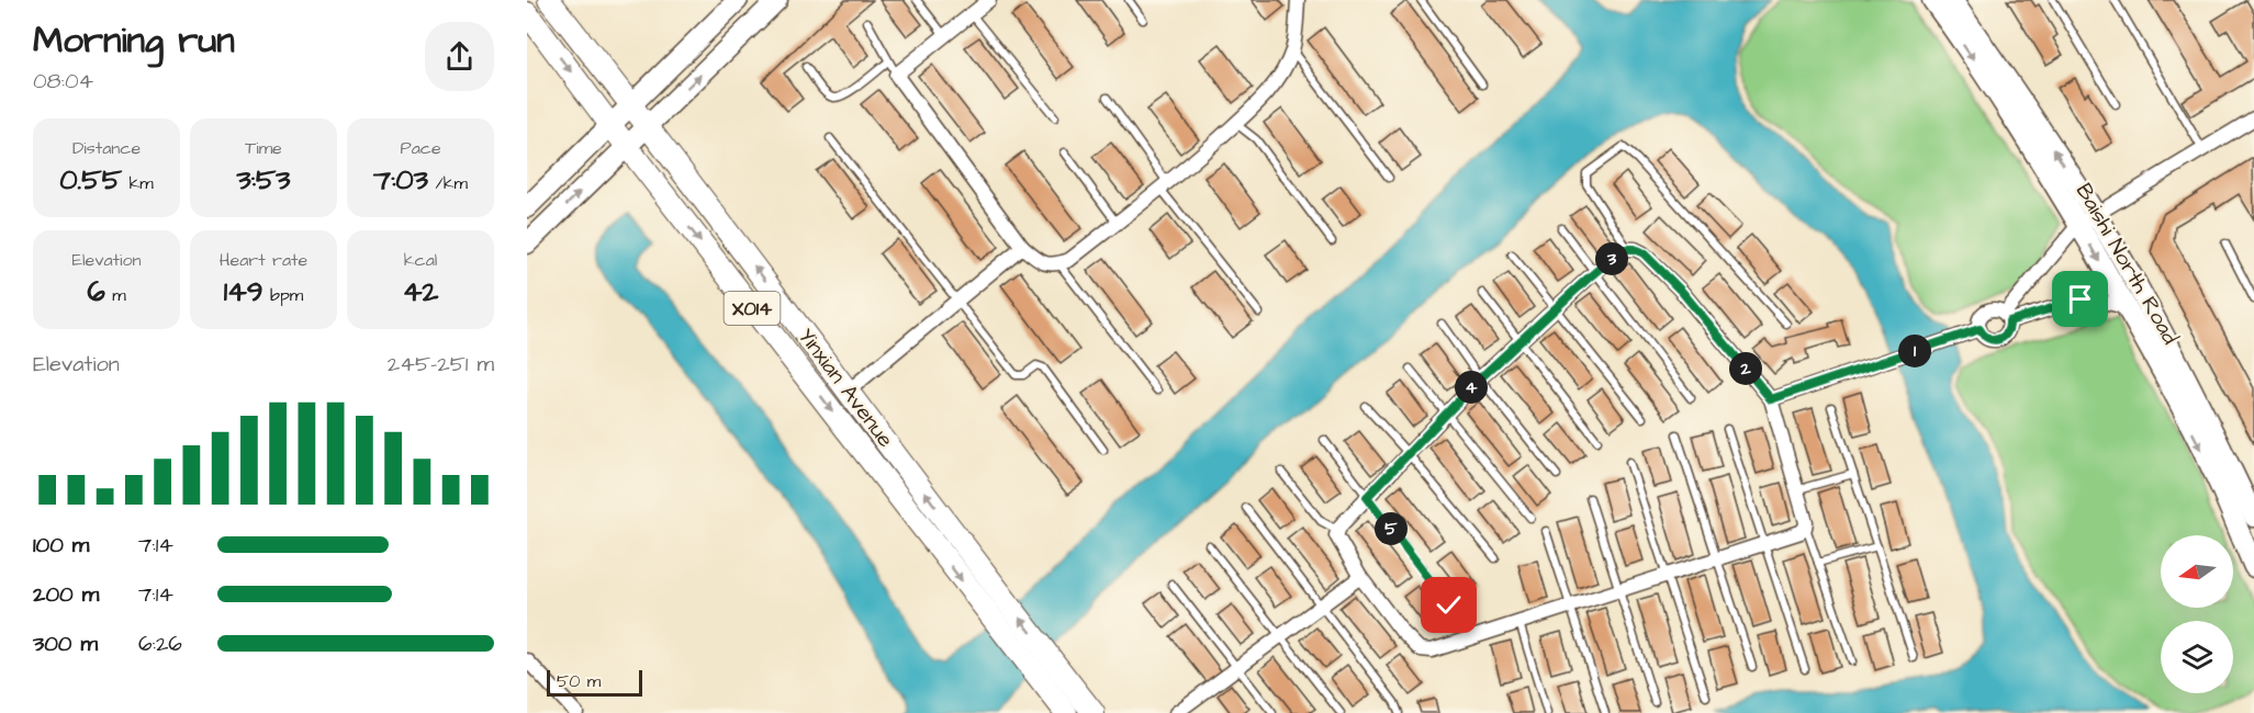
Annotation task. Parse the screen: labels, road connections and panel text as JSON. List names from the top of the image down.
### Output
{
  "streets": {
    "main road": ["Baishi North Road", "X014", "Yinxian Avenue"]
  },
  "scale_bar": "50 m",
  "north": "left",
  "page": {
    "heading": ["Morning run", "08:04"],
    "stats": [
      ["Distance", "0.55 km"],
      ["Time", "3:53"],
      ["Pace", "7:03 /km"],
      ["Elevation", "6 m"],
      ["Heart rate", "149 bpm"],
      ["kcal", "42"]
    ],
    "pins": [
      "3",
      "1",
      "2",
      "4",
      "5"
    ],
    "chart": ["Elevation", "245–251 m"],
    "list": [
      {
        "name": "100 m",
        "note": "7:14"
      },
      {
        "name": "200 m",
        "note": "7:14"
      },
      {
        "name": "300 m",
        "note": "6:26"
      }
    ],
    "scale": "50 m"
  }
}
